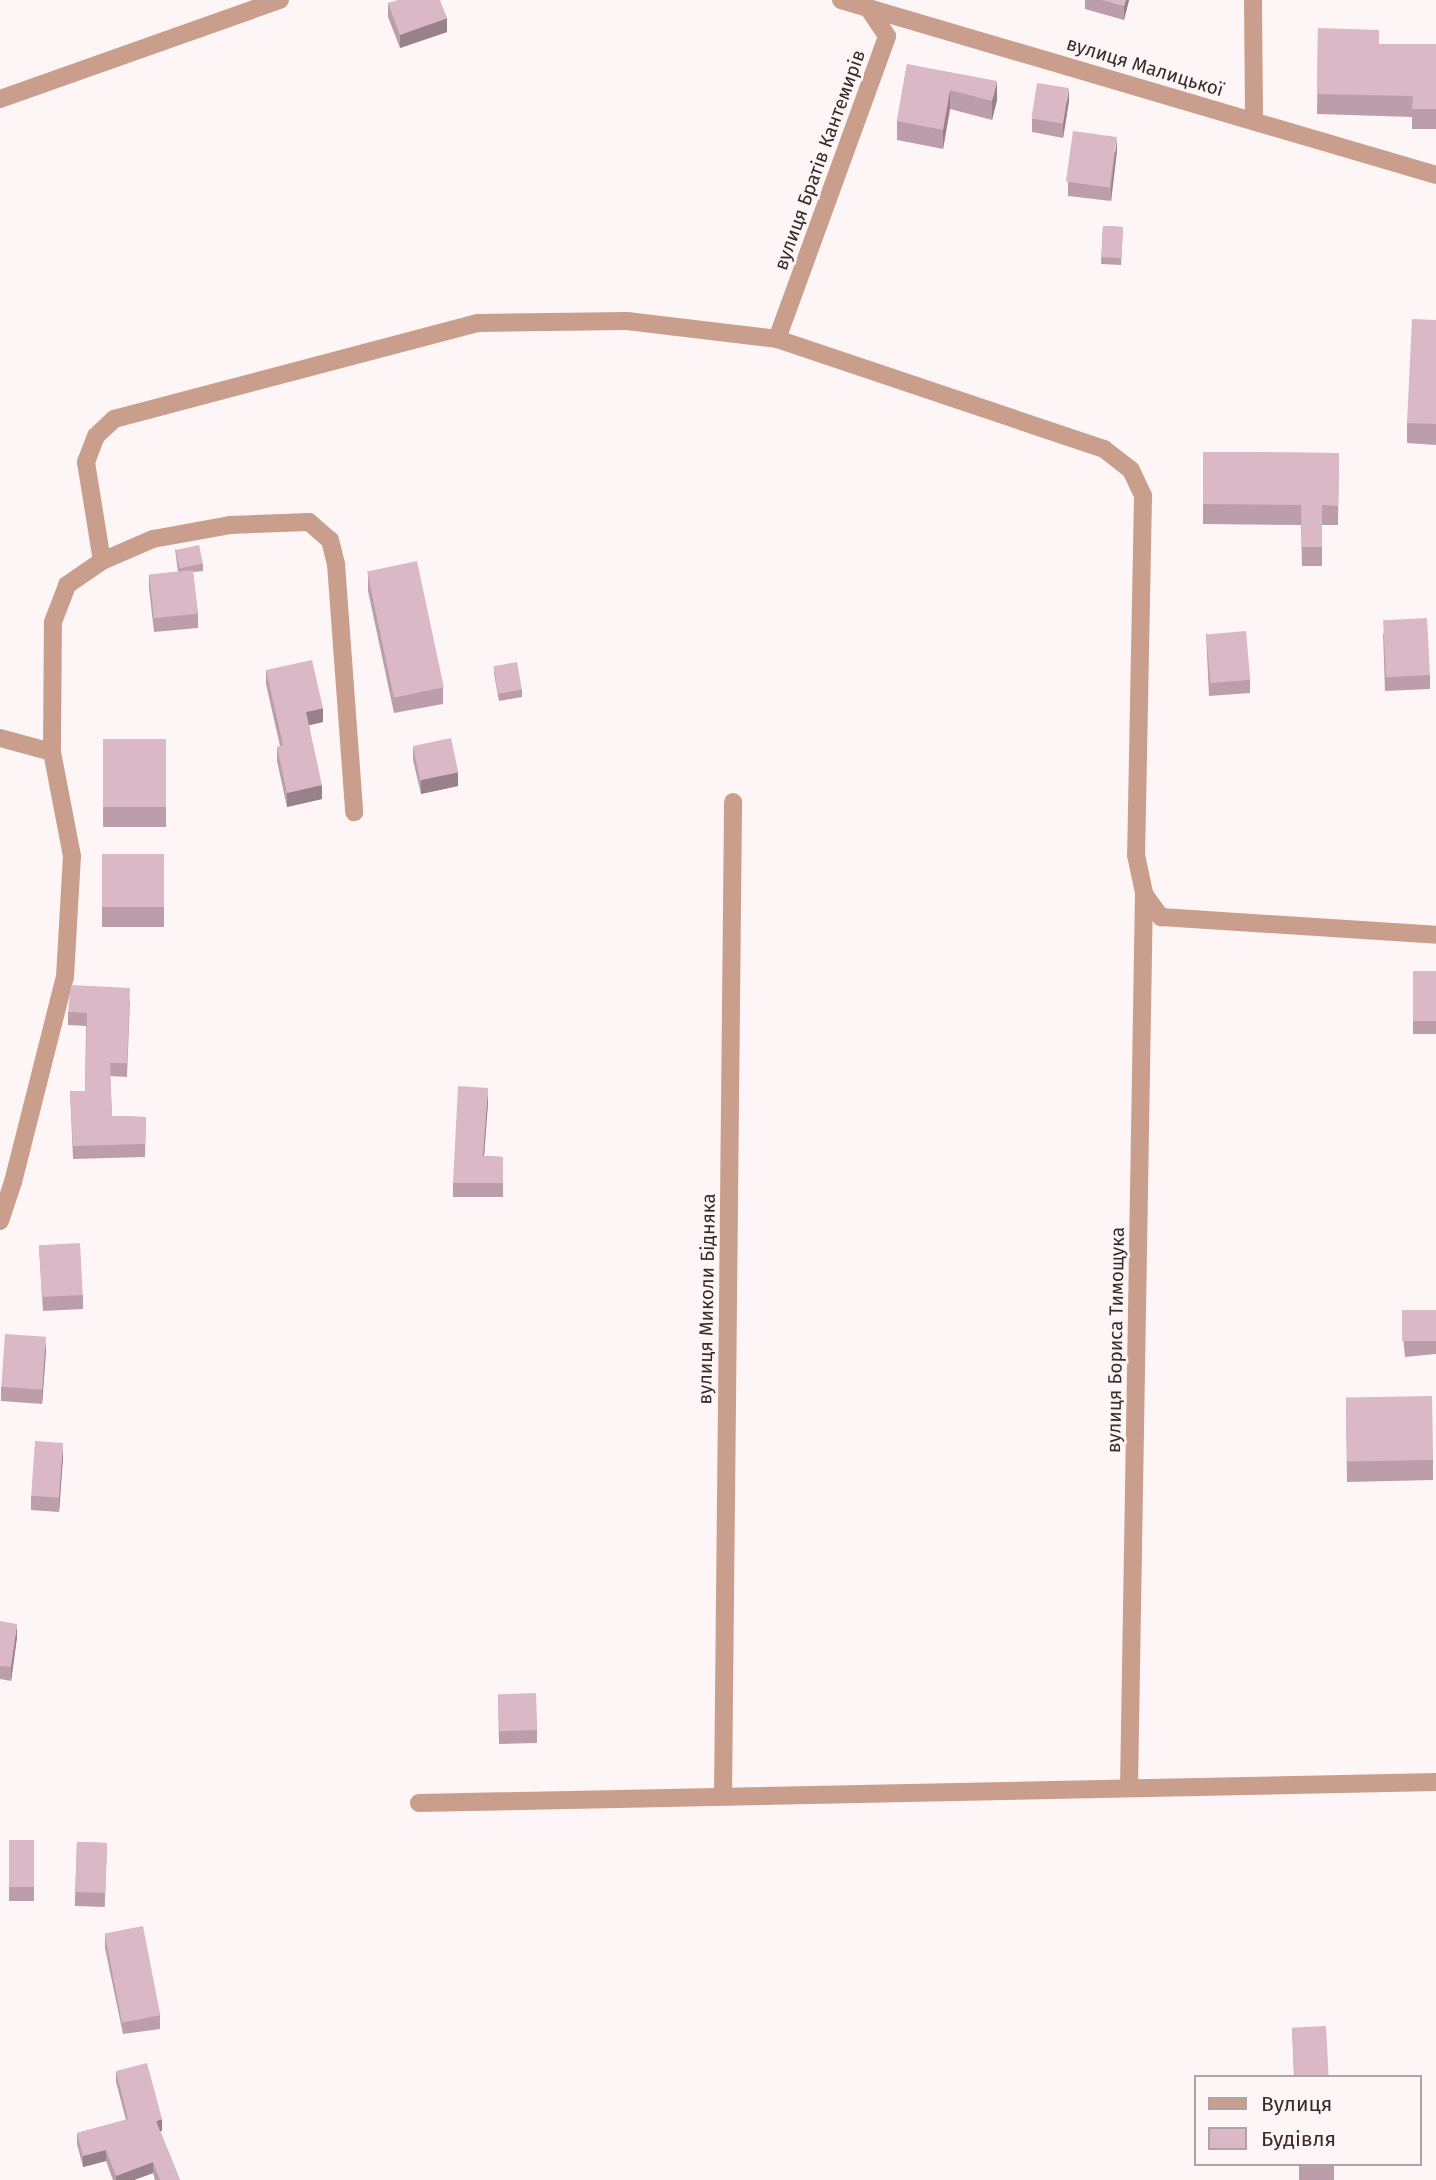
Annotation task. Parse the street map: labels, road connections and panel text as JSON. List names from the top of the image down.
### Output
{
  "streets": {
    "street": [
      "вулиця Малицької",
      "вулиця Братів Кантемирів",
      "вулиця Миколи Бідняка",
      "вулиця Бориса Тимощука"
    ]
  },
  "crossings": [
    ["вулиця Малицької", "вулиця Братів Кантемирів"],
    ["вулиця Братів Кантемирів", "вулиця Бориса Тимощука"]
  ],
  "legend": ["Вулиця", "Будівля"]
}
